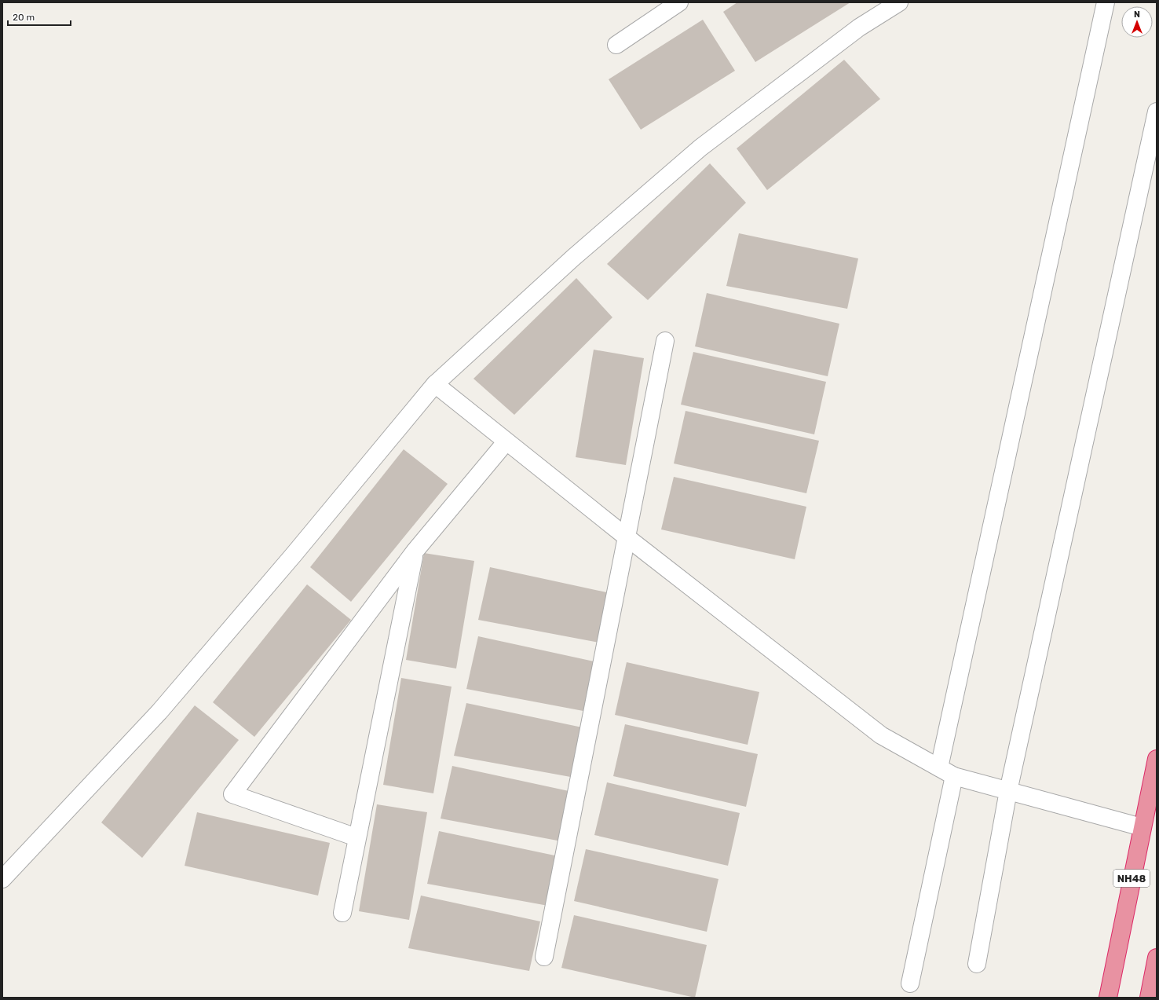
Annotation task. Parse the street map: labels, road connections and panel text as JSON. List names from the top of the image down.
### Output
{
  "streets": {
    "highway": ["NH48"]
  },
  "scale_bar": "20 m",
  "north": "top"
}
